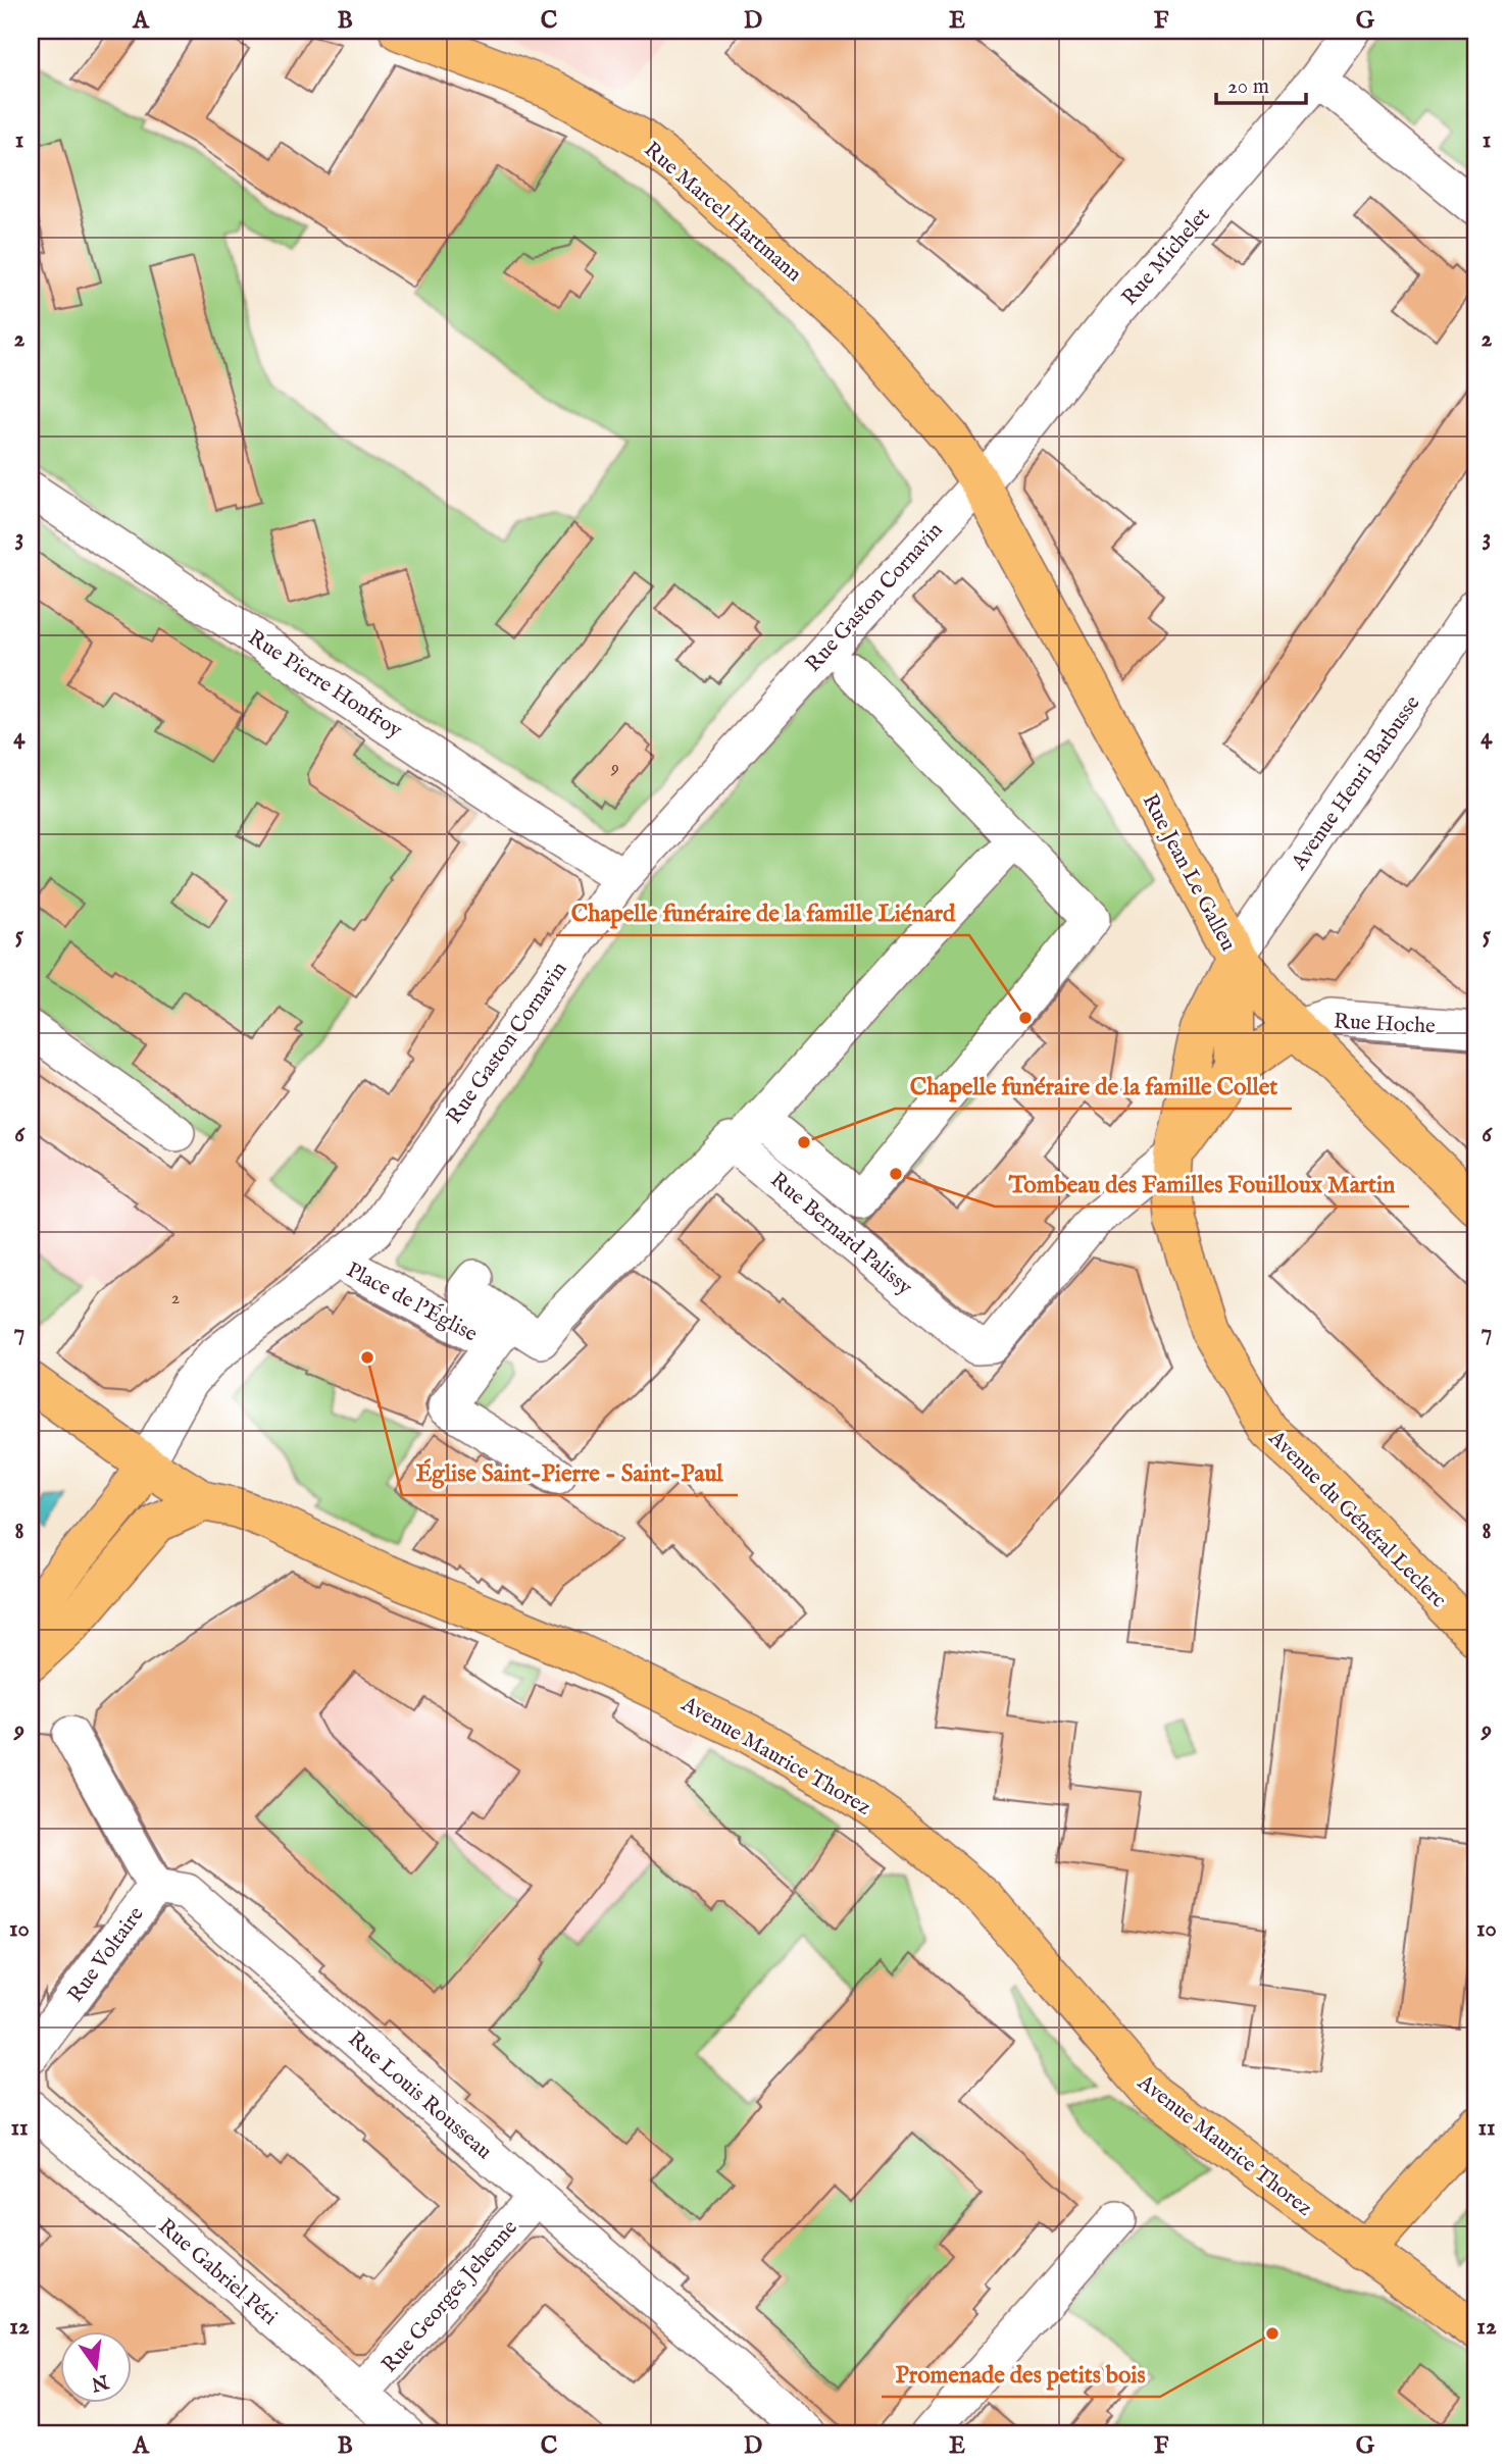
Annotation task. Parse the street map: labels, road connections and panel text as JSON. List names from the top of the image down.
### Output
{
  "streets": {
    "main road": [
      "Rue Marcel Hartmann",
      "Rue Jean Le Galleu",
      "Avenue du Général Leclerc",
      "Avenue Maurice Thorez"
    ],
    "street": [
      "Rue Michelet",
      "Rue Gaston Cornavin",
      "Rue Pierre Honfroy",
      "Avenue Henri Barbusse",
      "Rue Hoche",
      "Rue Bernard Palissy",
      "Place de l'Église",
      "Rue Voltaire",
      "Rue Louis Rousseau",
      "Rue Gabriel Péri",
      "Rue Georges Jehenne"
    ]
  },
  "crossings": [
    ["Rue Marcel Hartmann", "Rue Michelet"],
    ["Rue Marcel Hartmann", "Rue Gaston Cornavin"],
    ["Rue Marcel Hartmann", "Rue Jean Le Galleu"],
    ["Rue Michelet", "Rue Gaston Cornavin"],
    ["Rue Michelet", "Rue Jean Le Galleu"],
    ["Rue Gaston Cornavin", "Rue Pierre Honfroy"],
    ["Rue Gaston Cornavin", "Rue Jean Le Galleu"],
    ["Rue Gaston Cornavin", "Place de l'Église"],
    ["Rue Gaston Cornavin", "Avenue Maurice Thorez"],
    ["Avenue Henri Barbusse", "Rue Jean Le Galleu"],
    ["Avenue Henri Barbusse", "Avenue du Général Leclerc"],
    ["Rue Jean Le Galleu", "Rue Hoche"],
    ["Rue Jean Le Galleu", "Avenue du Général Leclerc"],
    ["Rue Bernard Palissy", "Avenue du Général Leclerc"],
    ["Rue Voltaire", "Rue Louis Rousseau"],
    ["Rue Louis Rousseau", "Rue Georges Jehenne"],
    ["Rue Gabriel Péri", "Rue Georges Jehenne"]
  ],
  "places": [
    "Chapelle funéraire de la famille Liénard",
    "Chapelle funéraire de la famille Collet",
    "Tombeau des Familles Fouilloux Martin",
    "Église Saint-Pierre - Saint-Paul",
    "Promenade des petits bois"
  ],
  "house_numbers": ["9", "2"],
  "scale_bar": "20 m",
  "north": "bottom",
  "grid": {
    "columns": [
      "A",
      "B",
      "C",
      "D",
      "E",
      "F",
      "G"
    ],
    "rows": [
      "1",
      "2",
      "3",
      "4",
      "5",
      "6",
      "7",
      "8",
      "9",
      "10",
      "11",
      "12"
    ]
  }
}
